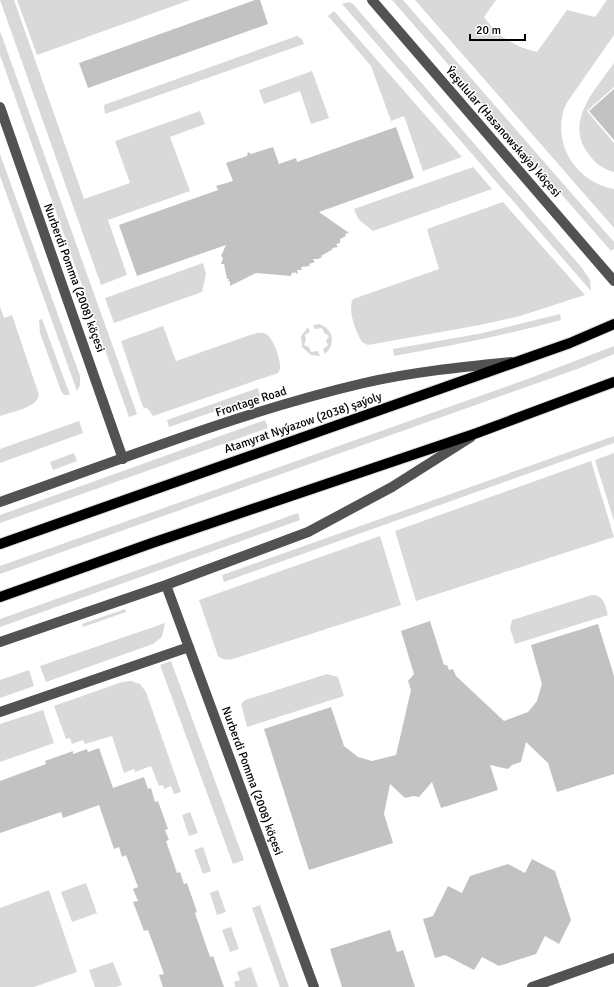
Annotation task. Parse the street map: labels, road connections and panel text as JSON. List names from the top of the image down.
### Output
{
  "streets": {
    "main road": ["Atamyrat Nyýazow (2038) şaýoly"],
    "street": ["Ýaşulular (Hasanowskaýa) köçesi", "Nurberdi Pomma (2008) köçesi", "Frontage Road"]
  },
  "crossings": [
    ["Nurberdi Pomma (2008) köçesi", "Frontage Road"],
    ["Frontage Road", "Atamyrat Nyýazow (2038) şaýoly"]
  ],
  "scale_bar": "20 m"
}
